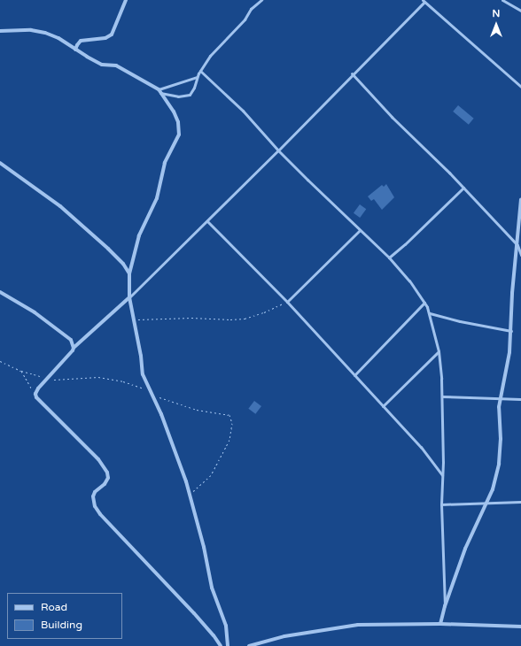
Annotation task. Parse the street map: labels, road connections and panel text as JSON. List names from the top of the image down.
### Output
{
  "legend": ["Road", "Building"],
  "north": "top"
}
